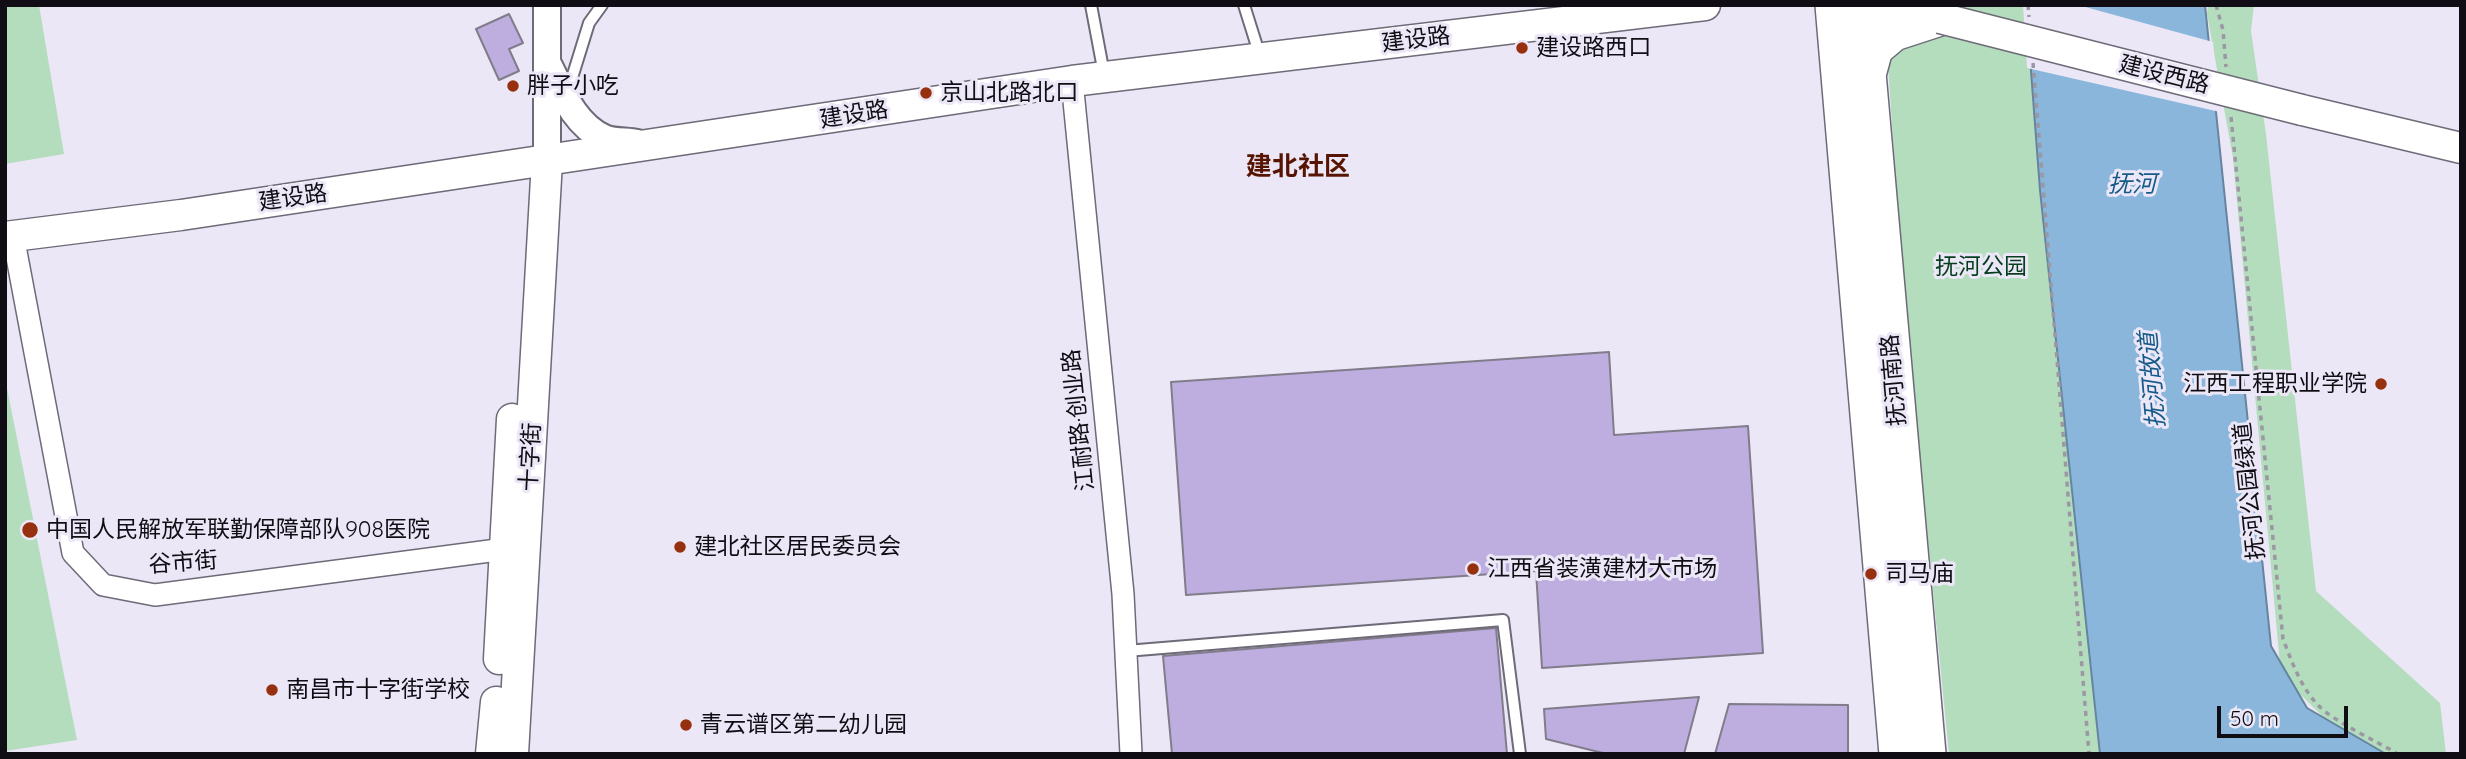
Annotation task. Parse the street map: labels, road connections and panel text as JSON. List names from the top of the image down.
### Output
{
  "streets": {
    "highway": ["抚河南路"],
    "main road": ["建设路", "建设西路", "十字街"],
    "street": ["江耐路·创业路", "谷市街"],
    "path": ["抚河公园绿道"]
  },
  "crossings": [
    ["建设路", "江耐路·创业路"],
    ["建设路", "十字街"],
    ["建设路", "谷市街"],
    ["建设西路", "抚河南路"],
    ["十字街", "谷市街"]
  ],
  "districts": ["建北社区"],
  "water": ["抚河", "抚河故道"],
  "parks": ["抚河公园"],
  "places": [
    "建设路西口",
    "胖子小吃",
    "京山北路北口",
    "江西工程职业学院",
    "中国人民解放军联勤保障部队908医院",
    "建北社区居民委员会",
    "江西省装潢建材大市场",
    "司马庙",
    "南昌市十字街学校",
    "青云谱区第二幼儿园"
  ],
  "scale_bar": "50 m"
}
